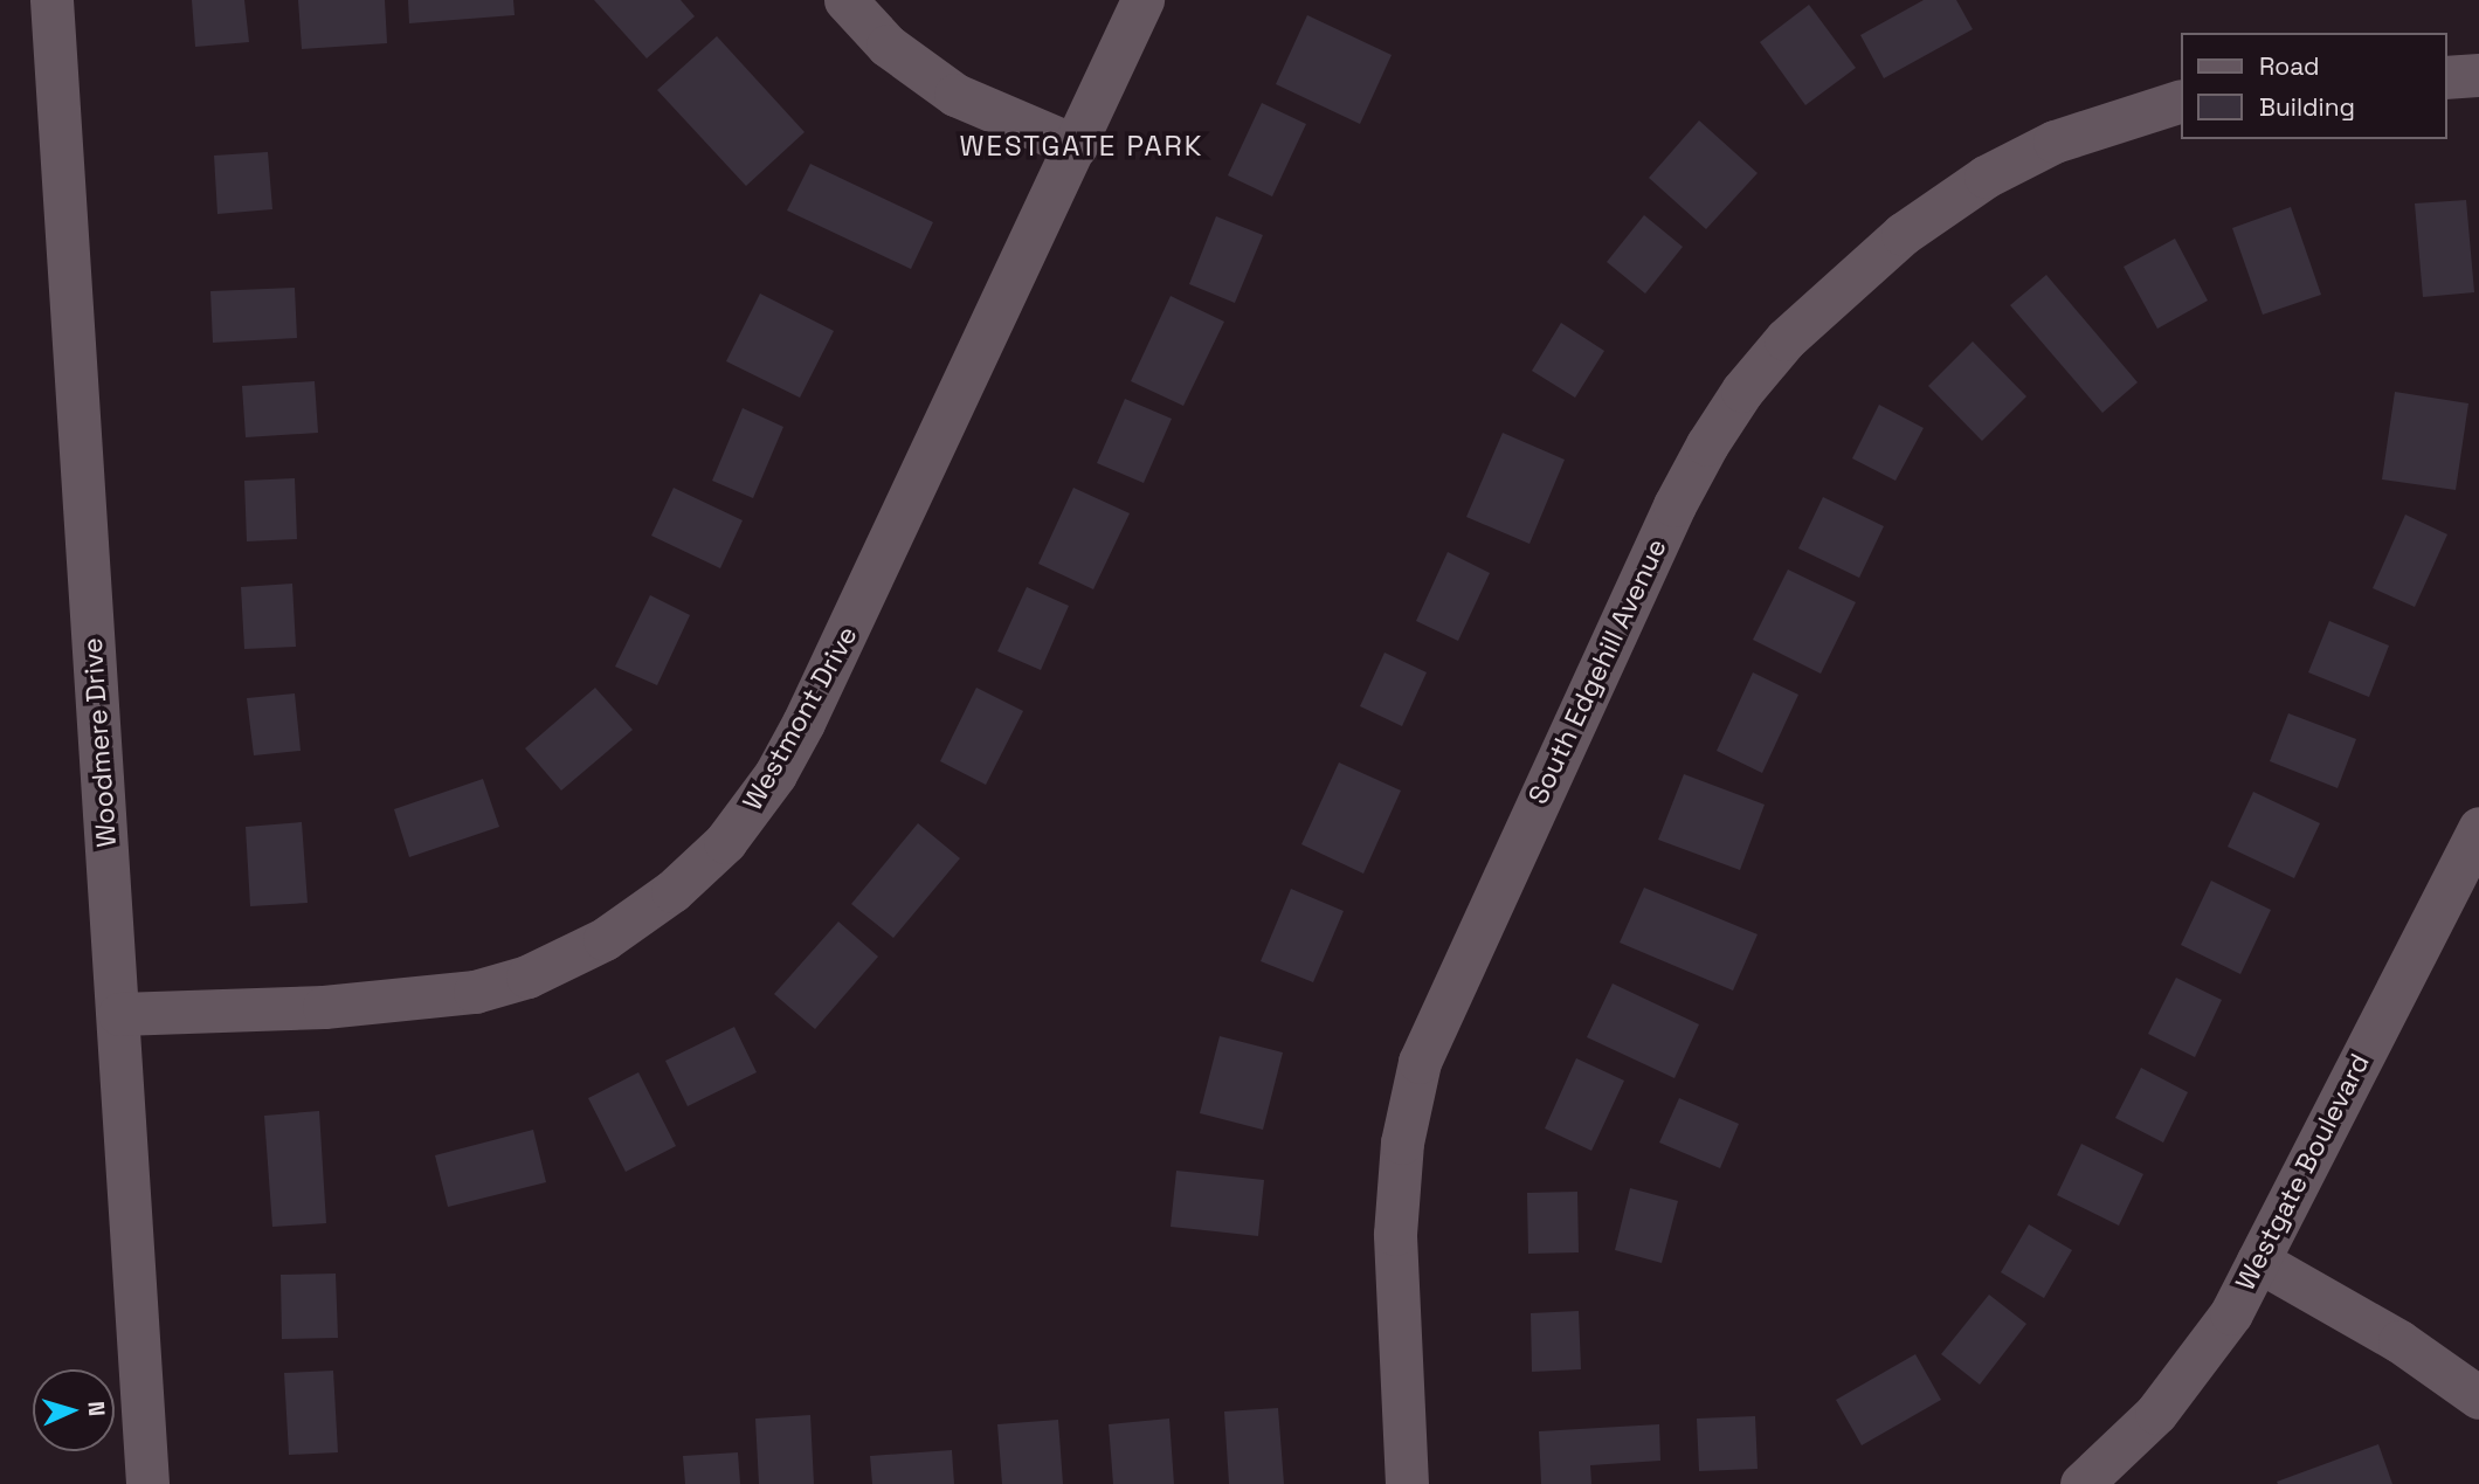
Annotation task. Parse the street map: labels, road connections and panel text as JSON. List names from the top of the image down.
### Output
{
  "streets": {
    "street": [
      "South Edgehill Avenue",
      "Westmont Drive",
      "Woodmere Drive",
      "Westgate Boulevard"
    ]
  },
  "crossings": [
    ["Westmont Drive", "Woodmere Drive"]
  ],
  "districts": ["WESTGATE PARK"],
  "legend": ["Road", "Building"],
  "north": "right"
}
